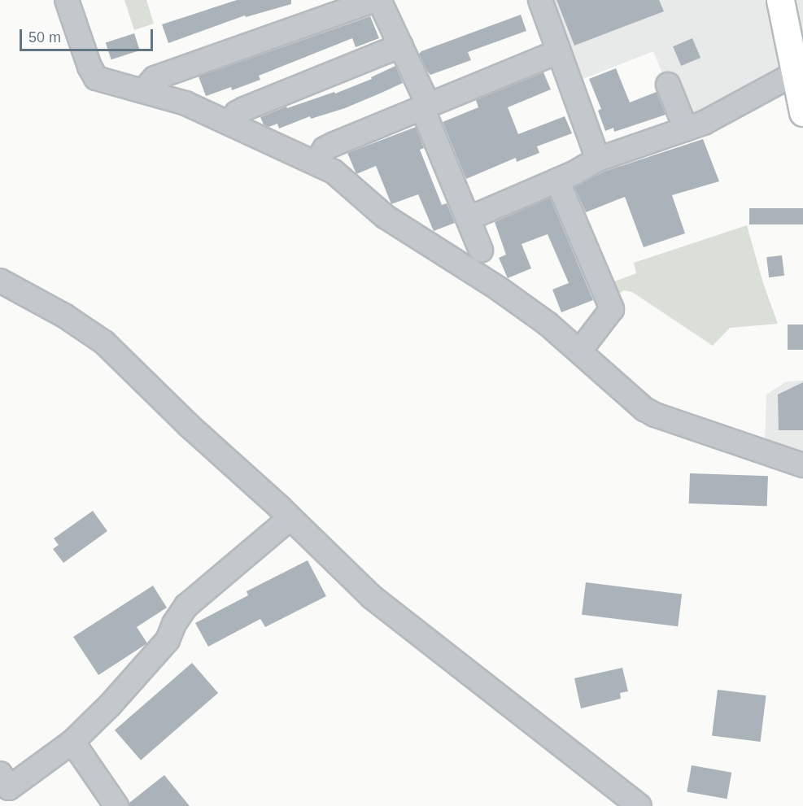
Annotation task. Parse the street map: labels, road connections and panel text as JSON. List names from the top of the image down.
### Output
{
  "scale_bar": "50 m"
}
